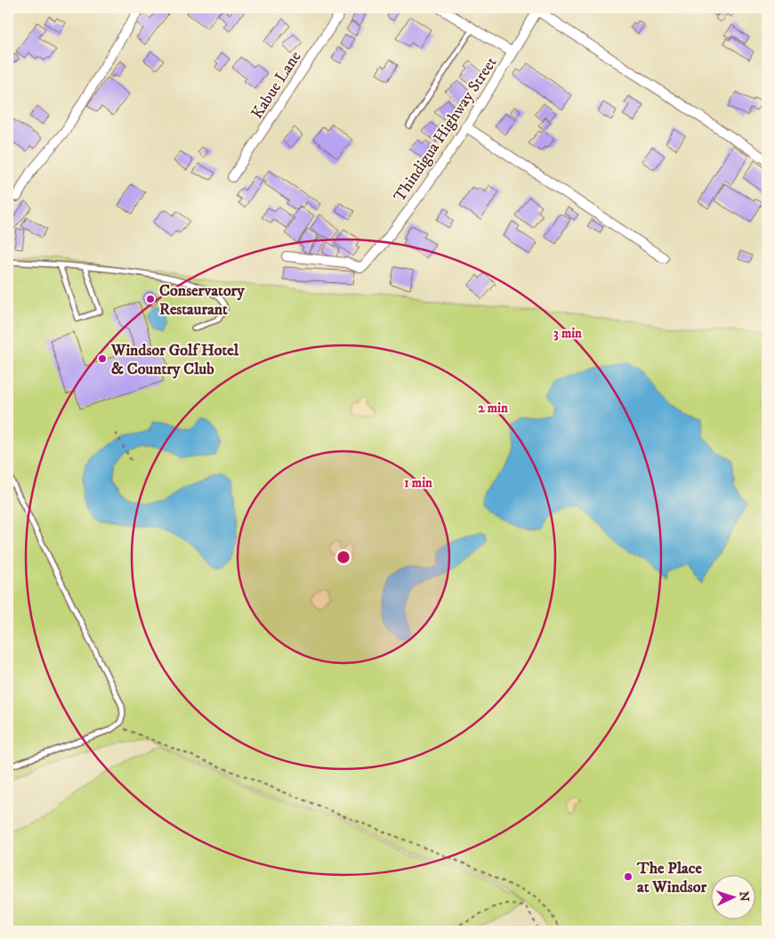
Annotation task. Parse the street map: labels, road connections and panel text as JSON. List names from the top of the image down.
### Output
{
  "streets": {
    "street": ["Kabue Lane", "Thindigua Highway Street"]
  },
  "places": ["Conservatory Restaurant", "Windsor Golf Hotel & Country Club", "The Place at Windsor"],
  "north": "right",
  "rings": ["3 min", "2 min", "1 min"]
}
